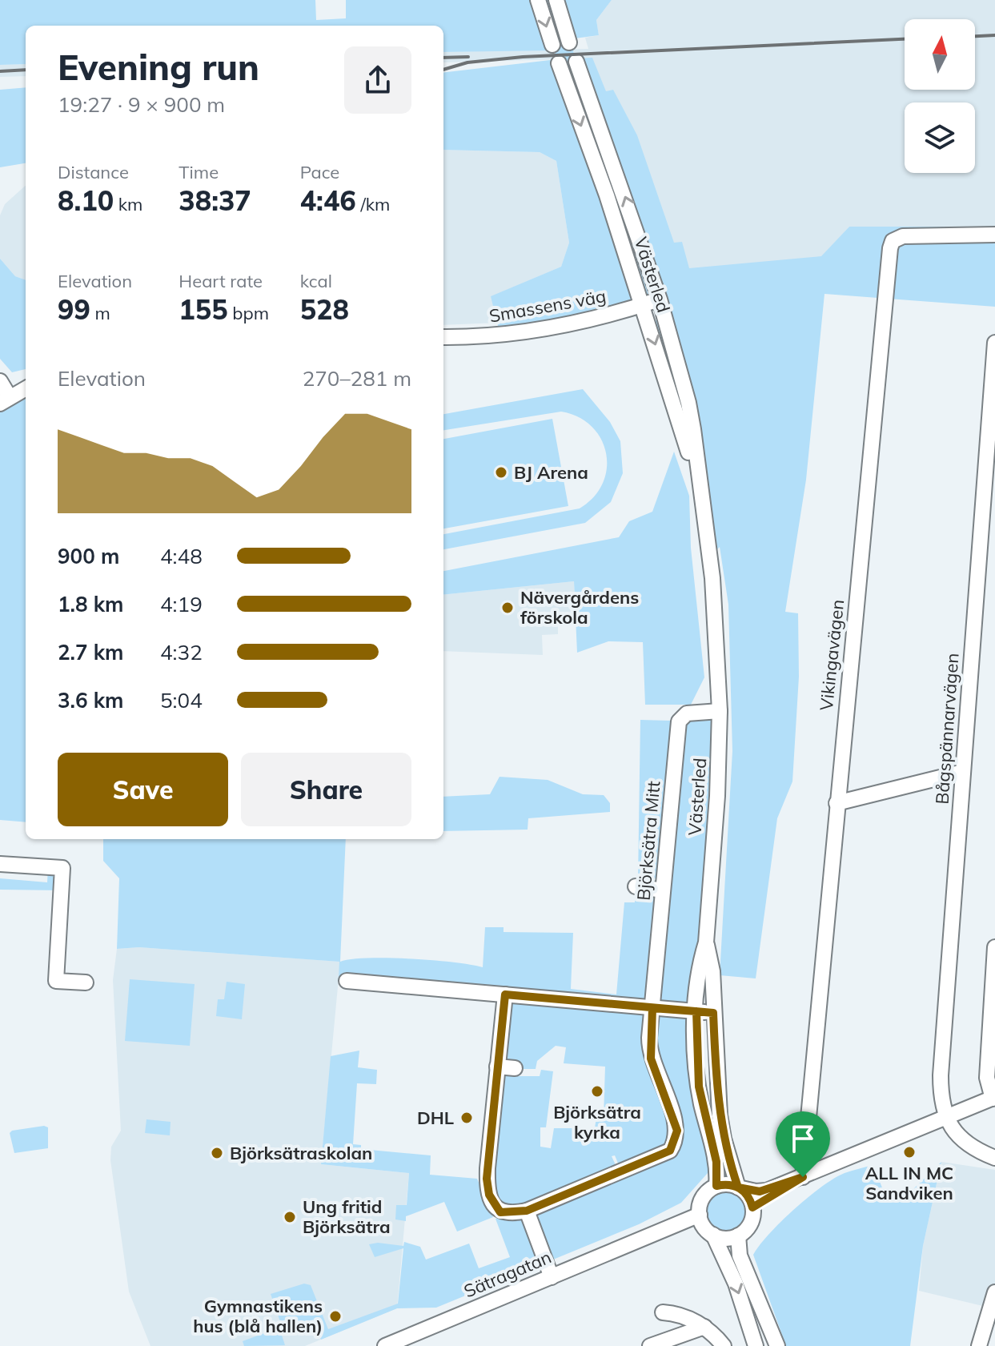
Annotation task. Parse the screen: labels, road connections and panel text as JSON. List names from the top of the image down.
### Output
{
  "streets": {
    "street": [
      "Västerled",
      "Smassens väg",
      "Vikingavägen",
      "Bågspännarvägen",
      "Björksätra Mitt",
      "Sätragatan"
    ]
  },
  "crossings": [
    ["Västerled", "Smassens väg"],
    ["Västerled", "Björksätra Mitt"],
    ["Västerled", "Sätragatan"]
  ],
  "places": [
    "BJ Arena",
    "Nävergårdens förskola",
    "Björksätra kyrka",
    "DHL",
    "ALL IN MC Sandviken",
    "Björksätraskolan",
    "Ung fritid Björksätra",
    "Gymnastikens hus (blå hallen)"
  ],
  "north": "top",
  "page": {
    "heading": ["Evening run", "19:27 · 9 × 900 m"],
    "stats": [
      ["Distance", "8.10 km"],
      ["Time", "38:37"],
      ["Pace", "4:46 /km"],
      ["Elevation", "99 m"],
      ["Heart rate", "155 bpm"],
      ["kcal", "528"]
    ],
    "chart": ["Elevation", "270–281 m"],
    "list": [
      {
        "name": "900 m",
        "note": "4:48"
      },
      {
        "name": "1.8 km",
        "note": "4:19"
      },
      {
        "name": "2.7 km",
        "note": "4:32"
      },
      {
        "name": "3.6 km",
        "note": "5:04"
      }
    ],
    "buttons": ["Save", "Share"]
  }
}
